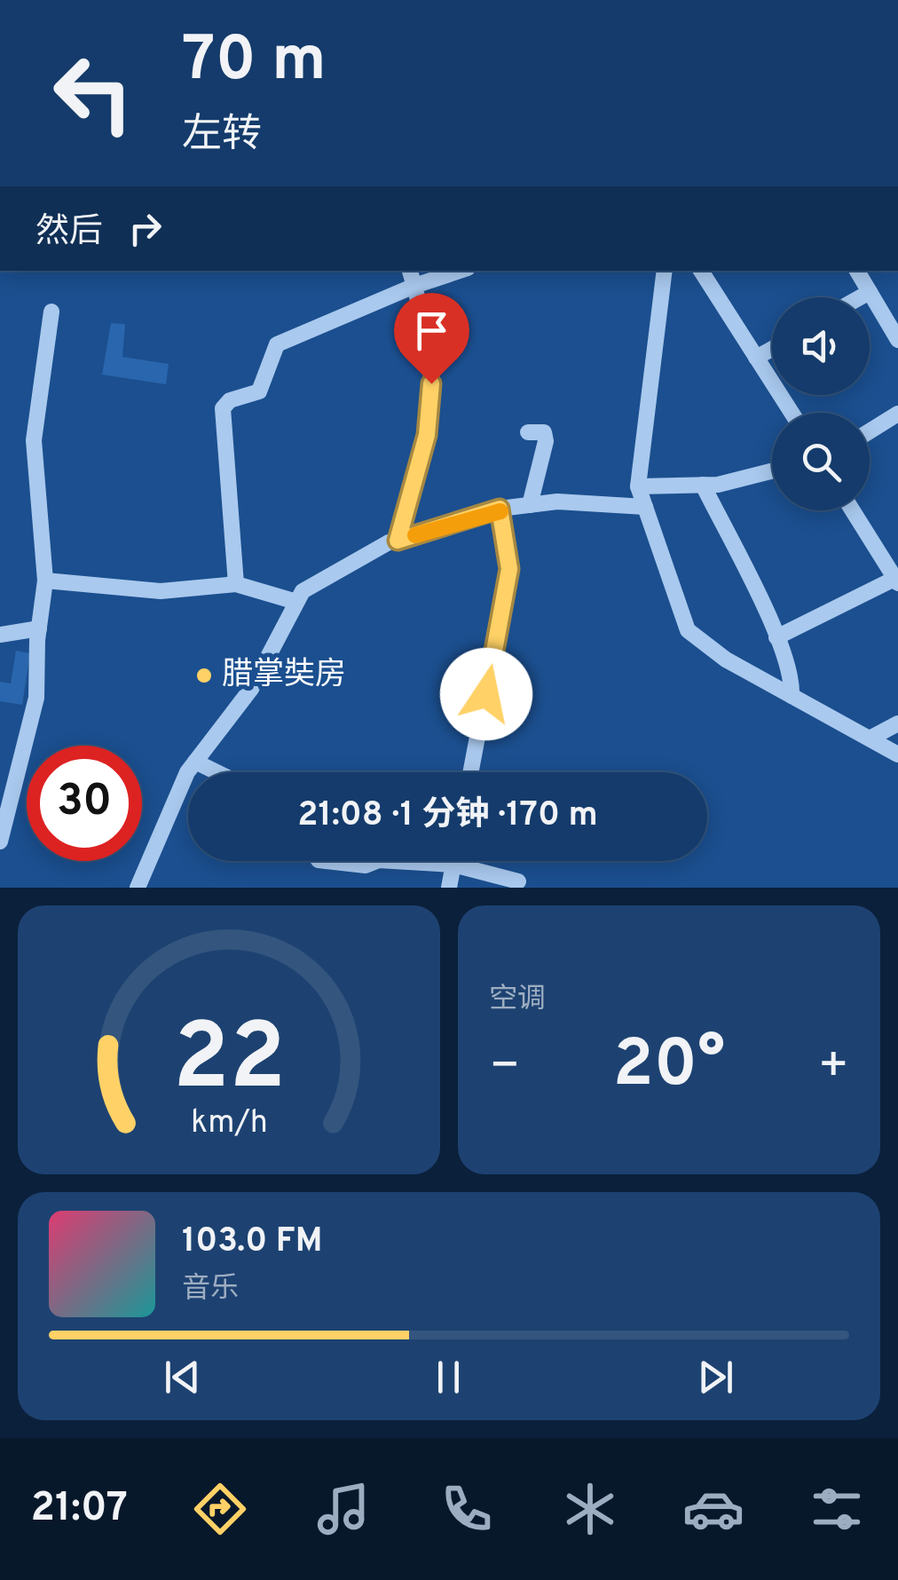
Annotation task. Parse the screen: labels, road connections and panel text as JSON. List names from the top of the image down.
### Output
{
  "places": ["腊掌奘房"],
  "page": {
    "turn": ["70 m", "左转"],
    "then": "然后",
    "limit": "30",
    "trip": "21:08 · 1 分钟 · 170 m",
    "tile": "空调",
    "heat": ["−", "20°", "+"],
    "song": ["103.0 FM", "音乐"],
    "tabs": "21:07",
    "gauge": ["22", "km/h"]
  }
}
